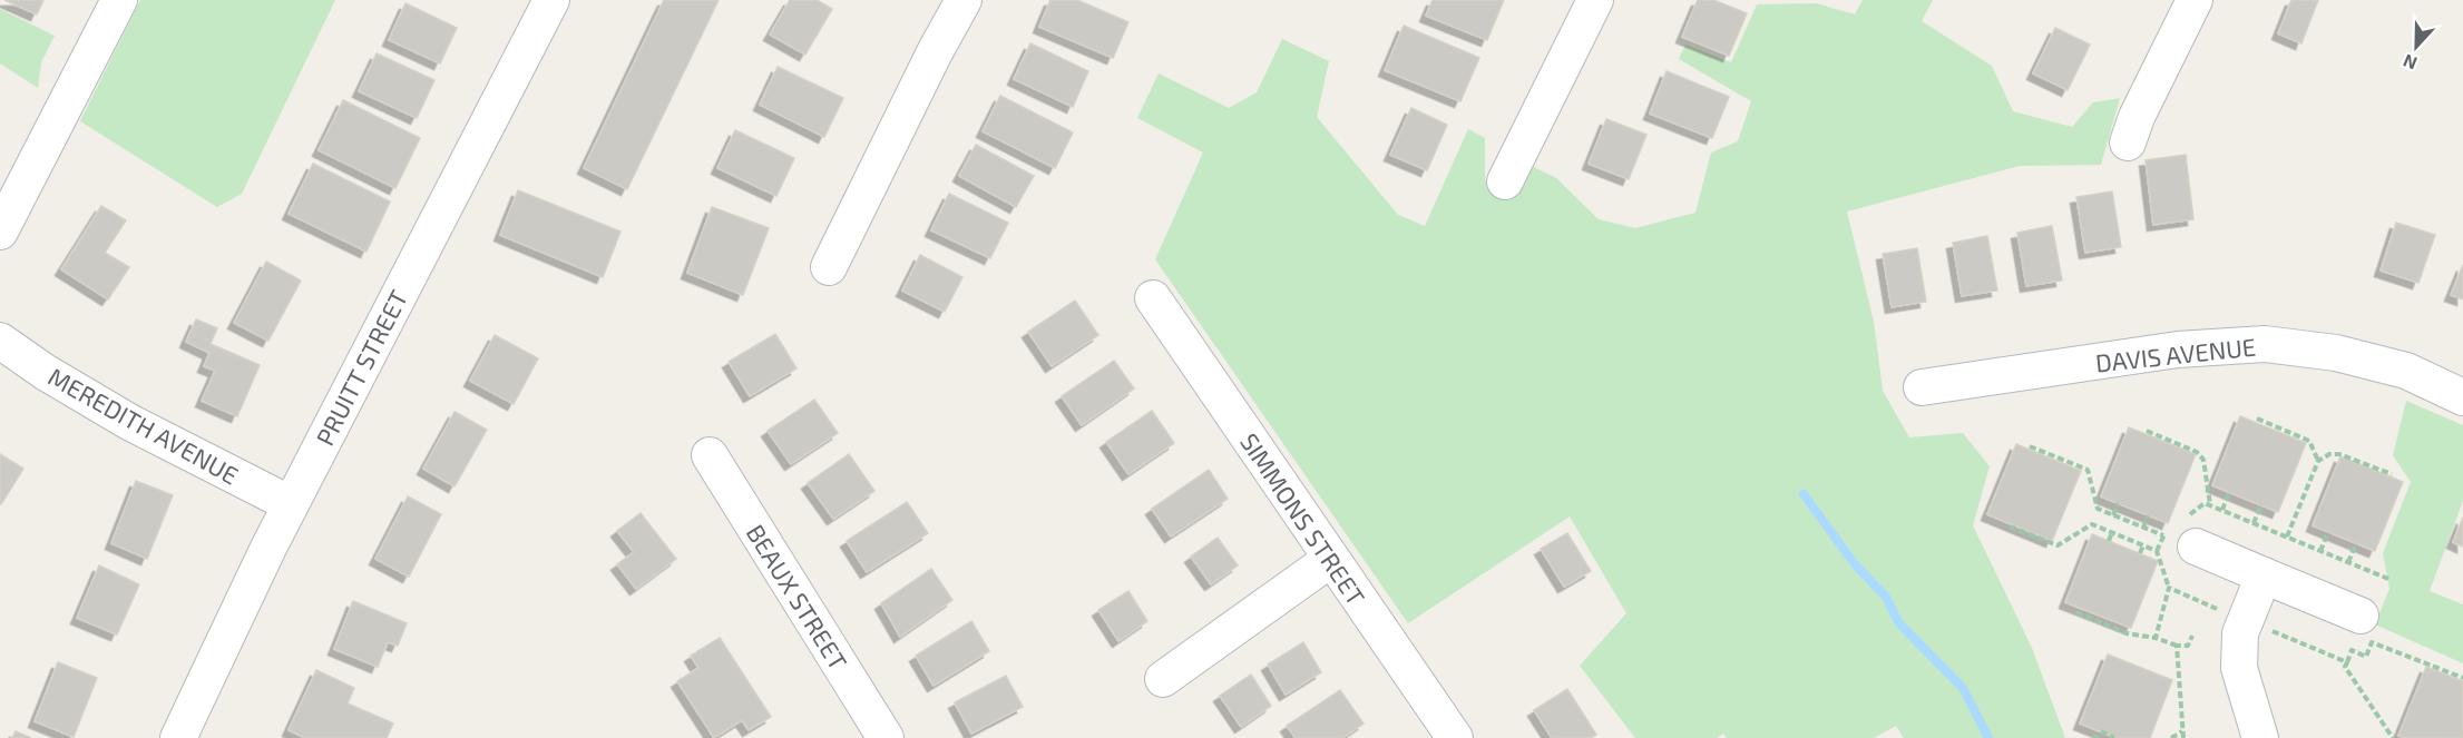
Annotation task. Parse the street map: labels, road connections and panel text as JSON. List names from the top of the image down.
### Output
{
  "streets": {
    "street": [
      "DAVIS AVENUE",
      "PRUITT STREET",
      "MEREDITH AVENUE",
      "SIMMONS STREET",
      "BEAUX STREET"
    ]
  },
  "crossings": [
    ["PRUITT STREET", "MEREDITH AVENUE"]
  ],
  "north": "bottom"
}
